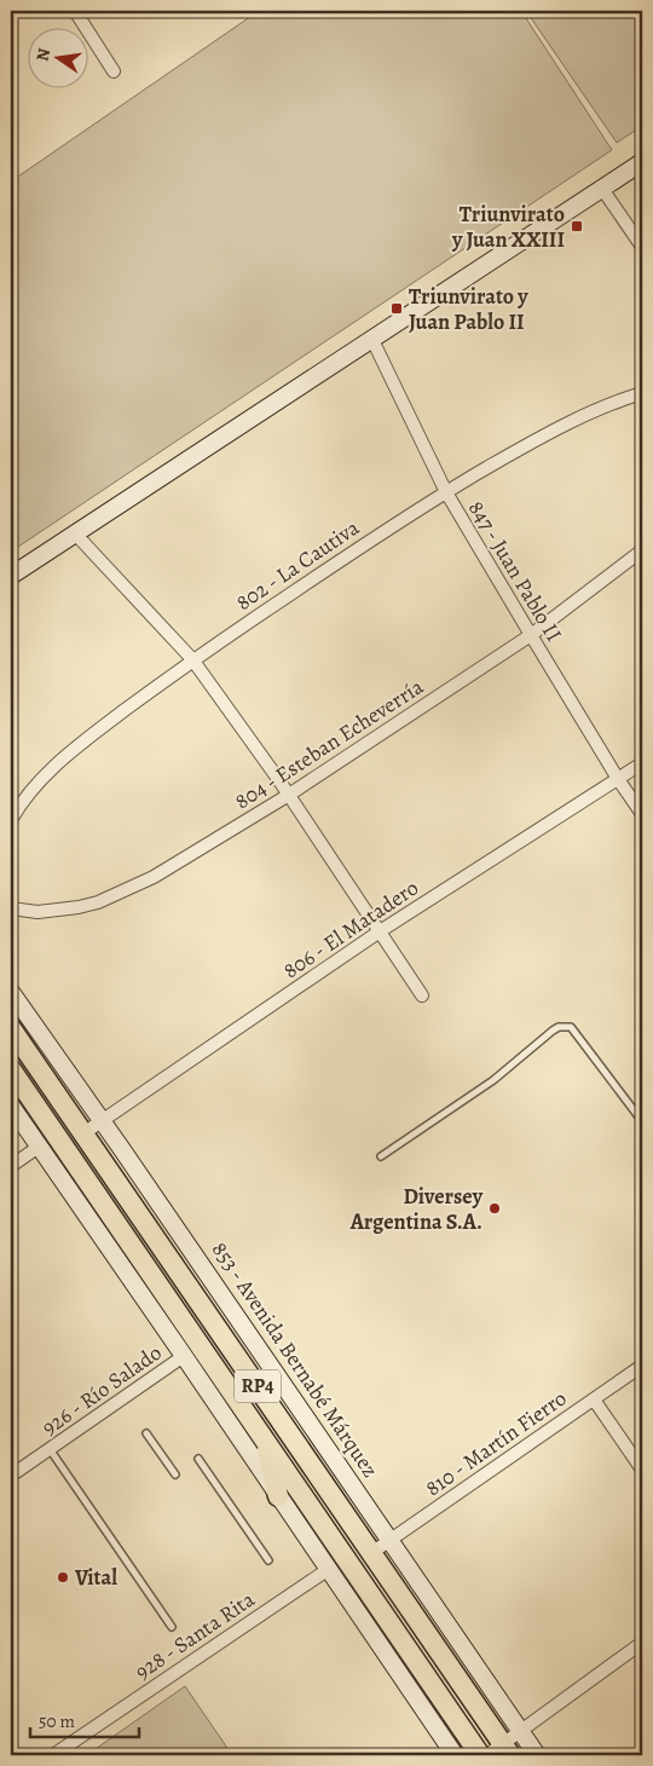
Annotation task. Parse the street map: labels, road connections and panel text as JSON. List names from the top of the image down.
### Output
{
  "streets": {
    "main road": ["RP4"],
    "street": [
      "802 - La Cautiva",
      "847 - Juan Pablo II",
      "804 - Esteban Echeverría",
      "806 - El Matadero",
      "853 - Avenida Bernabé Márquez",
      "926 - Río Salado",
      "810 - Martín Fierro",
      "928 - Santa Rita"
    ]
  },
  "crossings": [
    ["802 - La Cautiva", "847 - Juan Pablo II"],
    ["847 - Juan Pablo II", "804 - Esteban Echeverría"],
    ["847 - Juan Pablo II", "806 - El Matadero"],
    ["806 - El Matadero", "853 - Avenida Bernabé Márquez"],
    ["806 - El Matadero", "RP4"],
    ["853 - Avenida Bernabé Márquez", "810 - Martín Fierro"],
    ["RP4", "810 - Martín Fierro"]
  ],
  "places": {
    "transit": ["Triunvirato y Juan XXIII", "Triunvirato y Juan Pablo II"],
    "other": ["Diversey Argentina S.A.", "Vital"]
  },
  "scale_bar": "50 m",
  "north": "left"
}
